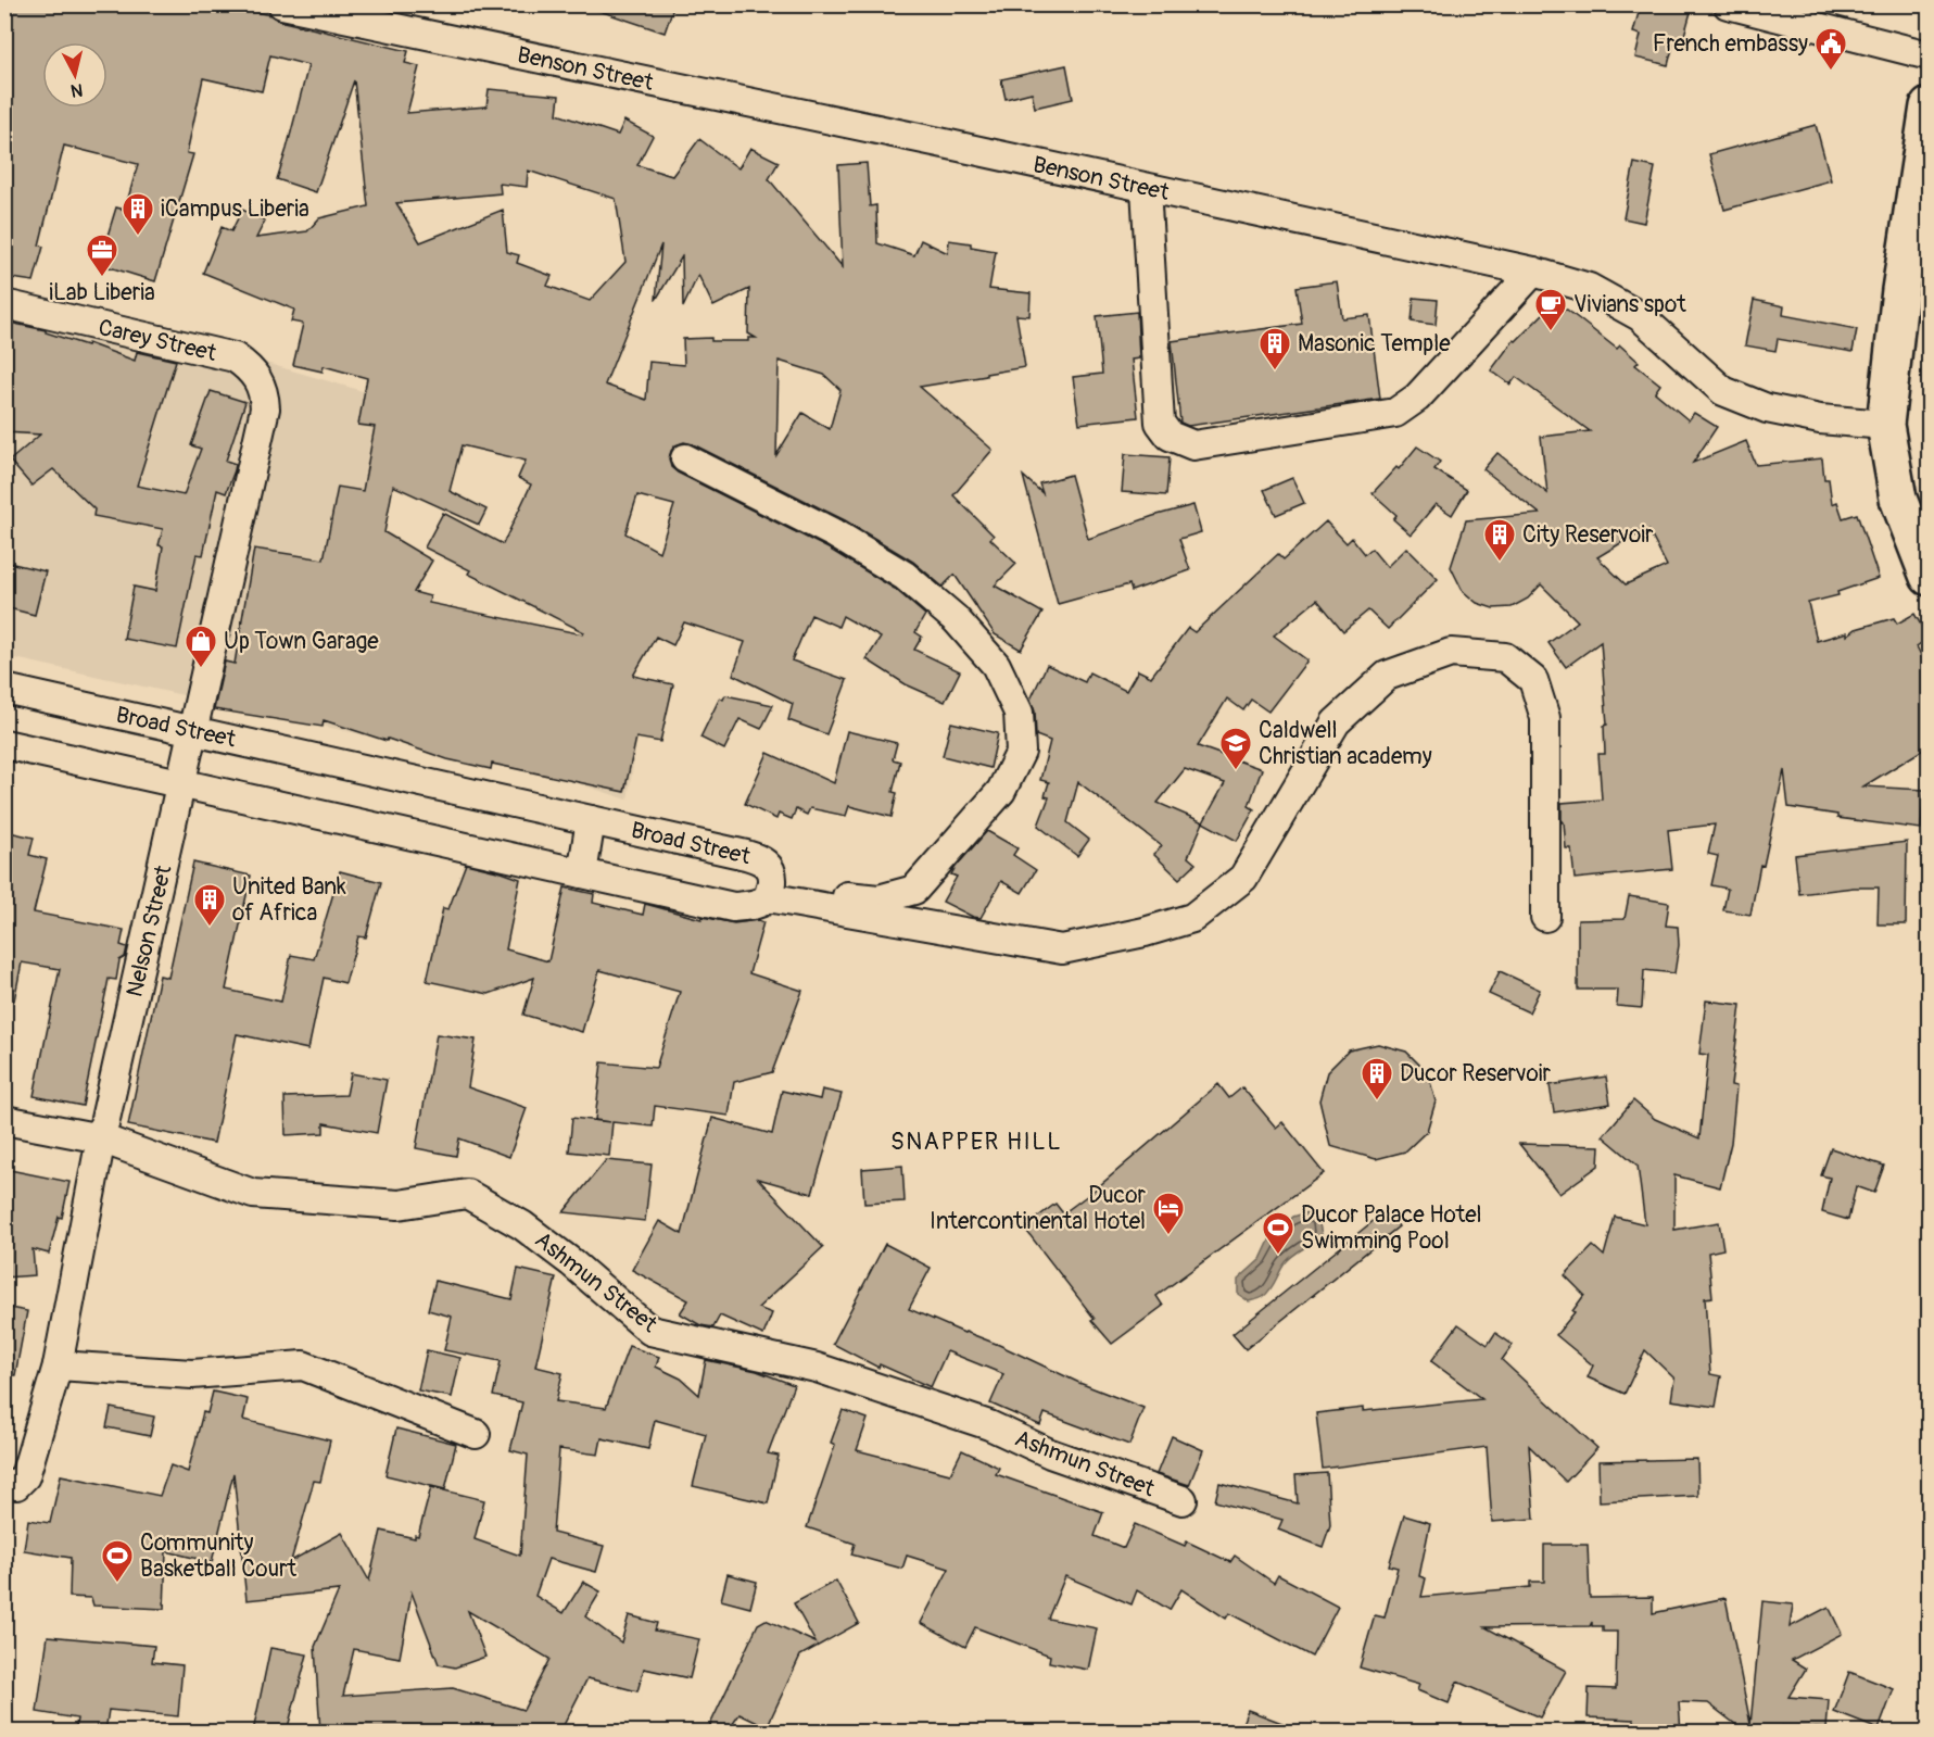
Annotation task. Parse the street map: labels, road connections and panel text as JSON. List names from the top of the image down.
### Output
{
  "streets": {
    "street": [
      "Benson Street",
      "Carey Street",
      "Broad Street",
      "Nelson Street",
      "Ashmun Street"
    ]
  },
  "crossings": [
    ["Carey Street", "Nelson Street"],
    ["Broad Street", "Nelson Street"],
    ["Nelson Street", "Ashmun Street"]
  ],
  "districts": ["SNAPPER HILL"],
  "places": {
    "public building": ["French embassy"],
    "building": [
      "iCampus Liberia",
      "Masonic Temple",
      "City Reservoir",
      "United Bank of Africa",
      "Ducor Reservoir"
    ],
    "office": ["iLab Liberia"],
    "cafe": ["Vivians spot"],
    "shop": ["Up Town Garage"],
    "school or university": ["Caldwell Christian academy"],
    "hotel": ["Ducor Intercontinental Hotel"],
    "sports": ["Ducor Palace Hotel Swimming Pool", "Community Basketball Court"]
  },
  "north": "bottom"
}
